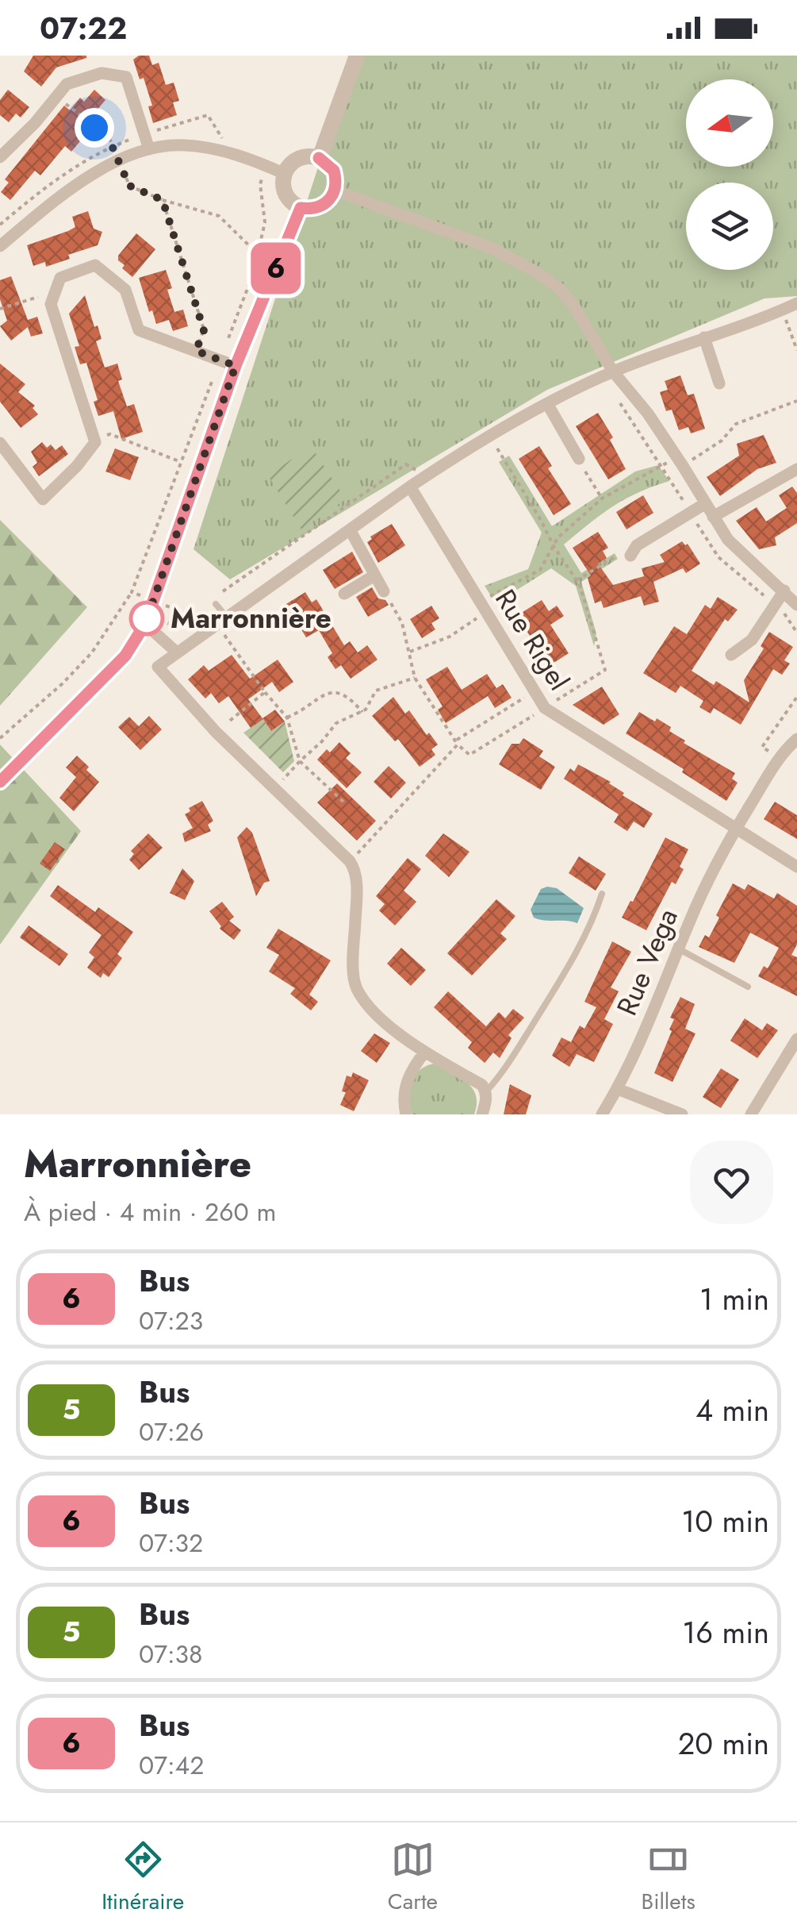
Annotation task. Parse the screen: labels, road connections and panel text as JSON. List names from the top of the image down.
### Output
{
  "streets": {
    "street": ["Rue Rigel", "Rue Vega"]
  },
  "crossings": [
    ["Rue Rigel", "Rue Vega"]
  ],
  "places": ["Marronnière"],
  "lines": ["bus line 6"],
  "north": "left",
  "page": {
    "status": "07:22",
    "on_map": "6",
    "heading": ["Marronnière", "À pied · 4 min · 260 m"],
    "list": [
      {
        "mark": "6",
        "name": "Bus",
        "note": "07:23",
        "value": "1 min"
      },
      {
        "mark": "5",
        "name": "Bus",
        "note": "07:26",
        "value": "4 min"
      },
      {
        "mark": "6",
        "name": "Bus",
        "note": "07:32",
        "value": "10 min"
      },
      {
        "mark": "5",
        "name": "Bus",
        "note": "07:38",
        "value": "16 min"
      },
      {
        "mark": "6",
        "name": "Bus",
        "note": "07:42",
        "value": "20 min"
      }
    ],
    "tabs": ["Itinéraire", "Carte", "Billets"]
  }
}
